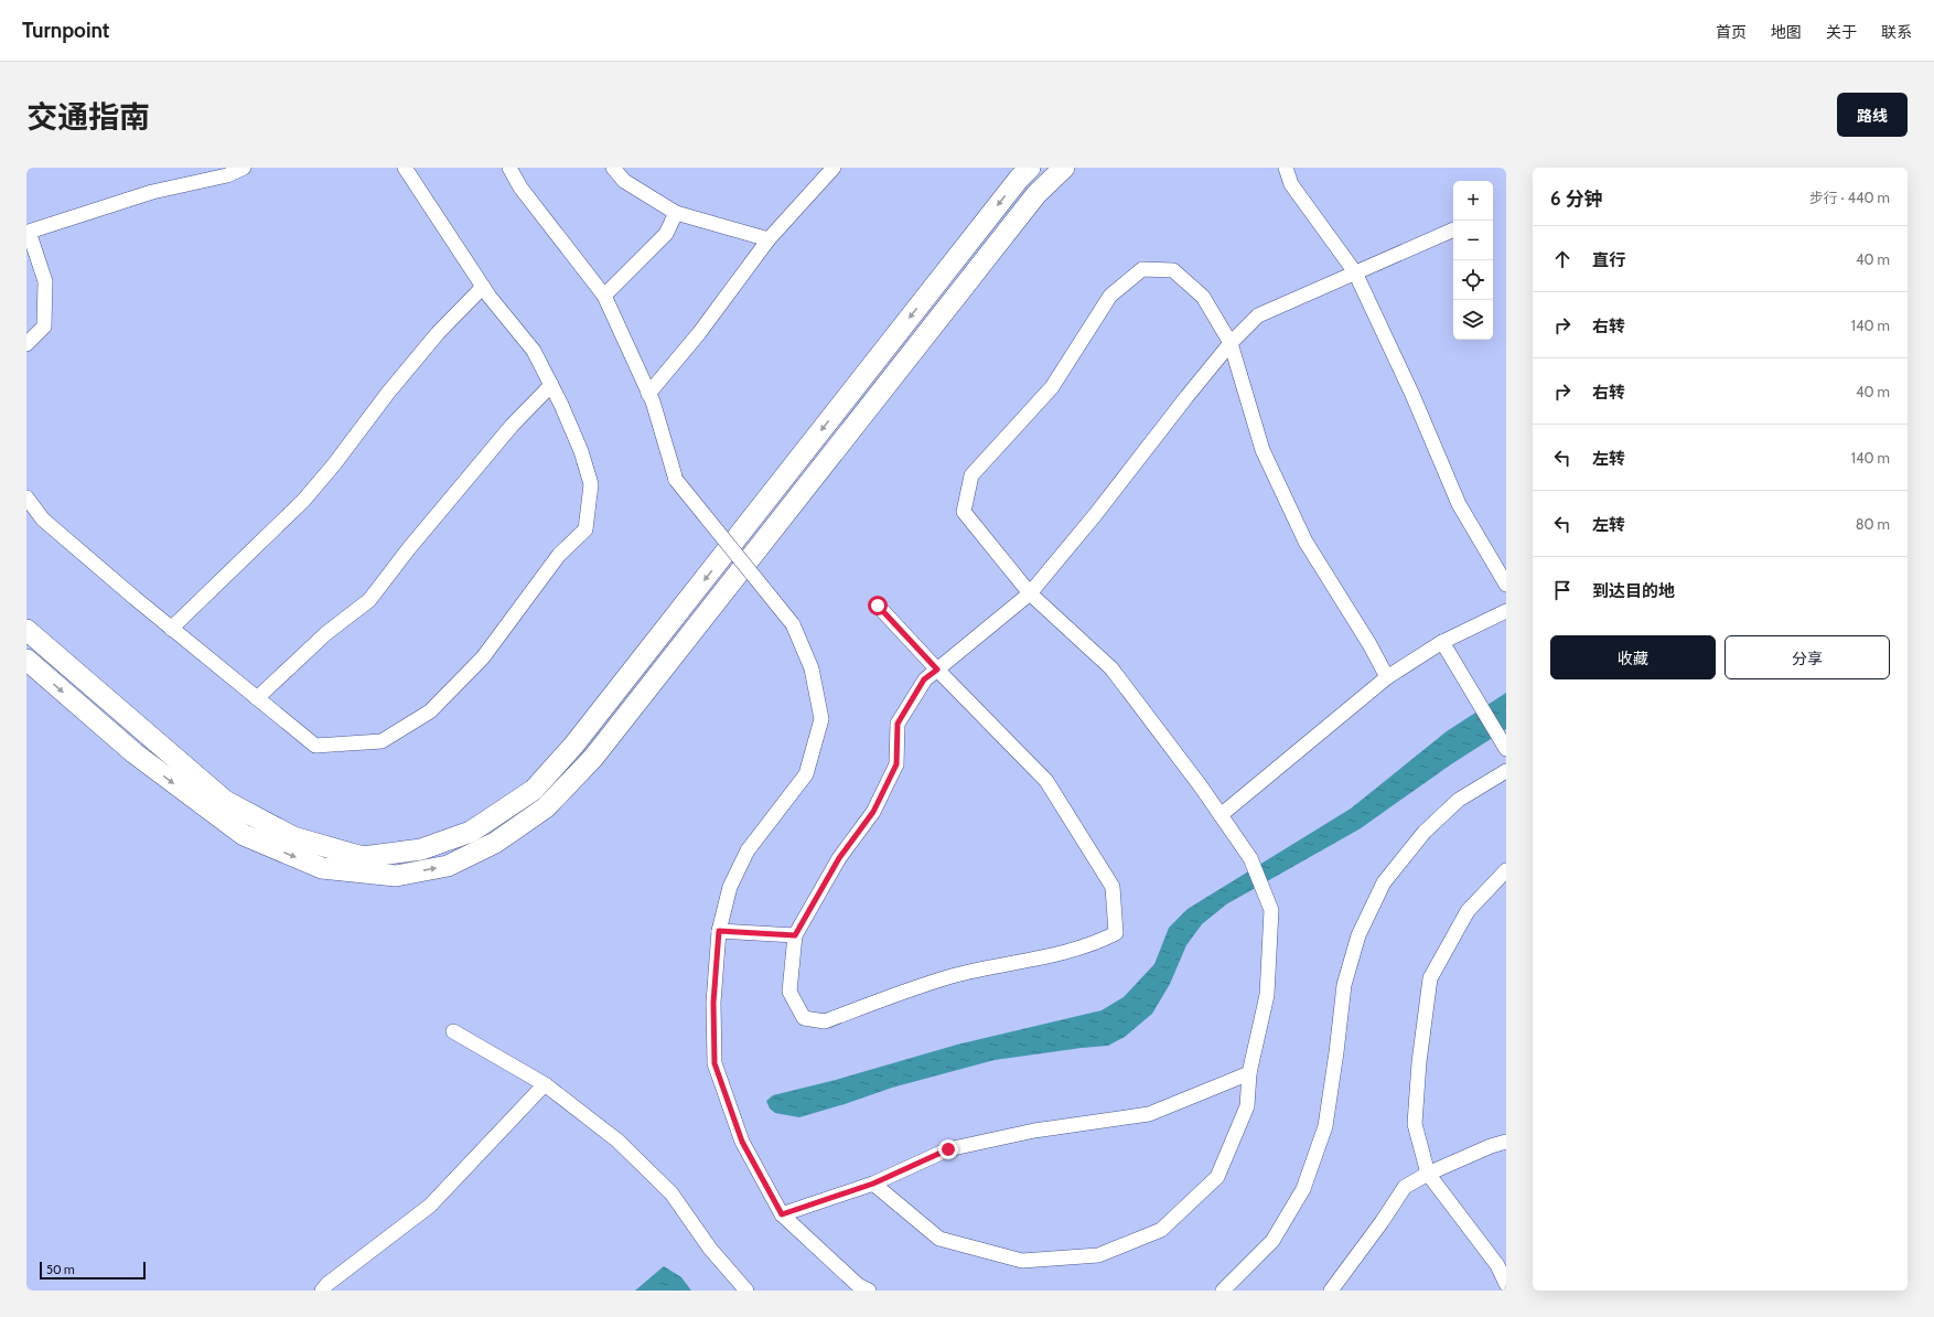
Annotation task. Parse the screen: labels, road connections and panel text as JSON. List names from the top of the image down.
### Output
{
  "scale_bar": "50 m",
  "page": {
    "header": "Turnpoint",
    "nav": [
      "首页",
      "地图",
      "关于",
      "联系"
    ],
    "title": "交通指南",
    "buttons": [
      "路线",
      ["收藏", "分享"]
    ],
    "heading": ["6 分钟", "步行 · 440 m"],
    "map_buttons": ["+", "−"],
    "list": [
      ["直行", "40 m"],
      ["右转", "140 m"],
      ["右转", "40 m"],
      ["左转", "140 m"],
      ["左转", "80 m"],
      "到达目的地"
    ],
    "scale": "50 m"
  }
}
